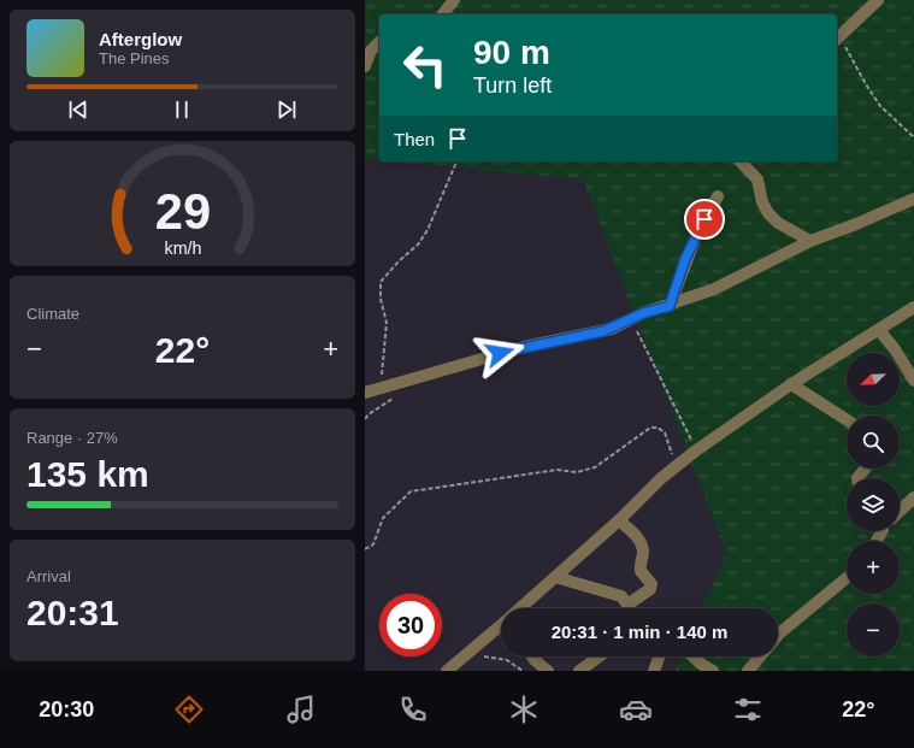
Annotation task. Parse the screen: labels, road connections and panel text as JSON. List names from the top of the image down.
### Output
{
  "north": "bottom left",
  "page": {
    "turn": ["90 m", "Turn left"],
    "song": ["Afterglow", "The Pines"],
    "then": "Then",
    "tile": [
      "Climate",
      ["Range · 27%", "135 km"],
      ["Arrival", "20:31"]
    ],
    "heat": ["−", "22°", "+"],
    "map_buttons": ["+", "−"],
    "limit": "30",
    "trip": "20:31 · 1 min · 140 m",
    "tabs": ["20:30", "22°"],
    "gauge": ["29", "km/h"]
  }
}
